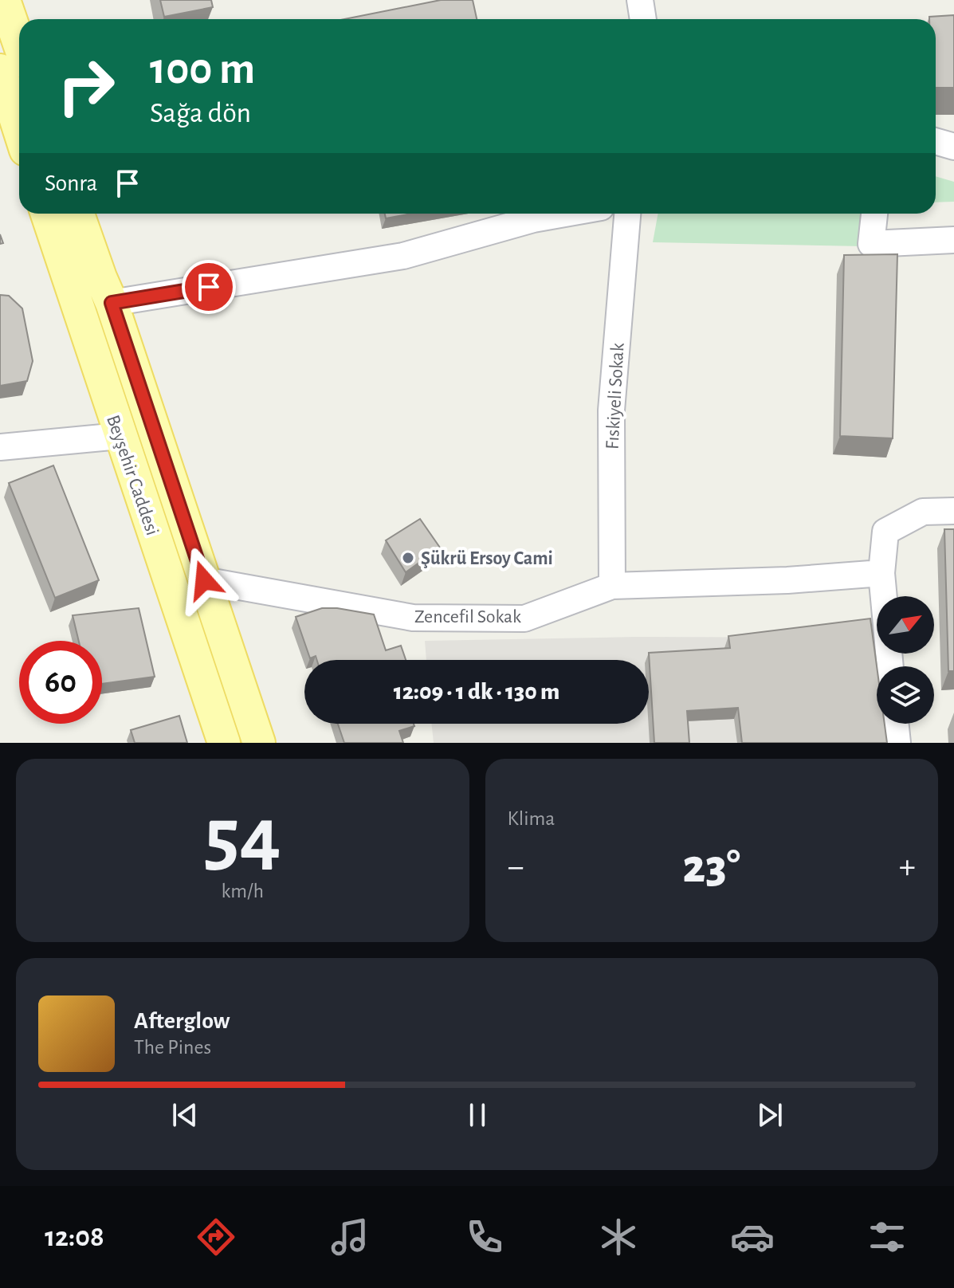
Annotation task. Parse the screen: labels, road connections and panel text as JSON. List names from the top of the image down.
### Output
{
  "streets": {
    "main road": ["Beyşehir Caddesi"],
    "street": ["Fıskiyeli Sokak", "Zencefil Sokak"]
  },
  "crossings": [
    ["Fıskiyeli Sokak", "Zencefil Sokak"],
    ["Beyşehir Caddesi", "Zencefil Sokak"]
  ],
  "places": ["Şükrü Ersoy Cami"],
  "north": "top right",
  "page": {
    "turn": ["100 m", "Sağa dön"],
    "then": "Sonra",
    "limit": "60",
    "trip": "12:09 · 1 dk · 130 m",
    "tile": [
      ["54", "km/h"],
      "Klima"
    ],
    "heat": ["−", "23°", "+"],
    "song": ["Afterglow", "The Pines"],
    "tabs": "12:08"
  }
}
